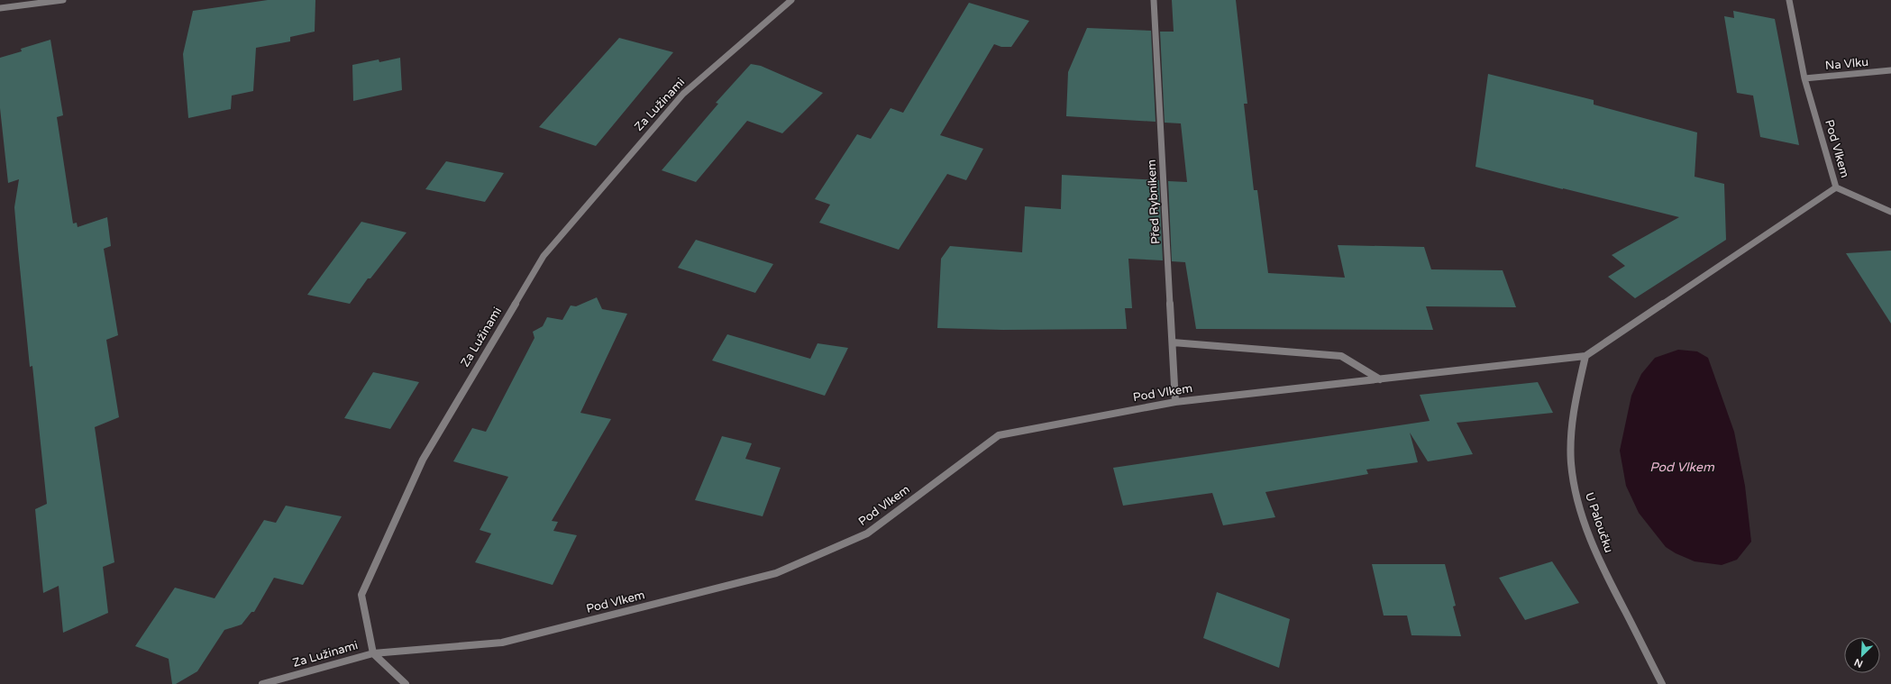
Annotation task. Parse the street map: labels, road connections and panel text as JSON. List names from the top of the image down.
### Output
{
  "streets": {
    "street": [
      "Na Vlku",
      "Za Lužinami",
      "Pod Vlkem",
      "Před Rybníkem",
      "U Paloučku"
    ]
  },
  "crossings": [
    ["Na Vlku", "Pod Vlkem"],
    ["Za Lužinami", "Pod Vlkem"],
    ["Pod Vlkem", "Před Rybníkem"],
    ["Pod Vlkem", "U Paloučku"]
  ],
  "water": ["Pod Vlkem"],
  "north": "bottom left"
}
